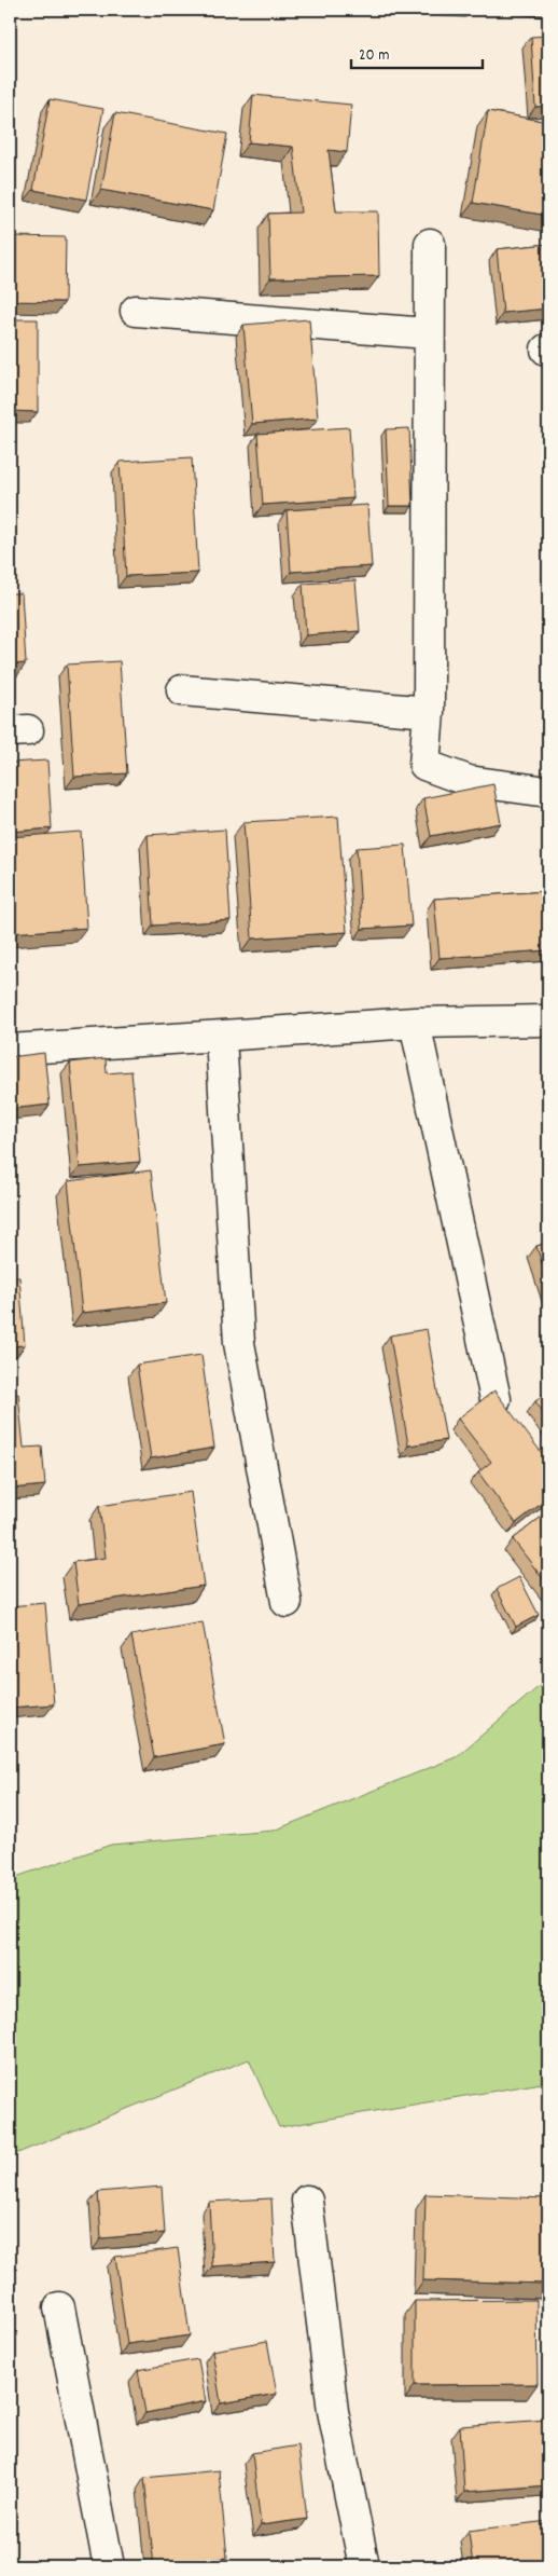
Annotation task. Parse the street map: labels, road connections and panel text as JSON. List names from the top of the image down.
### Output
{
  "scale_bar": "20 m"
}
